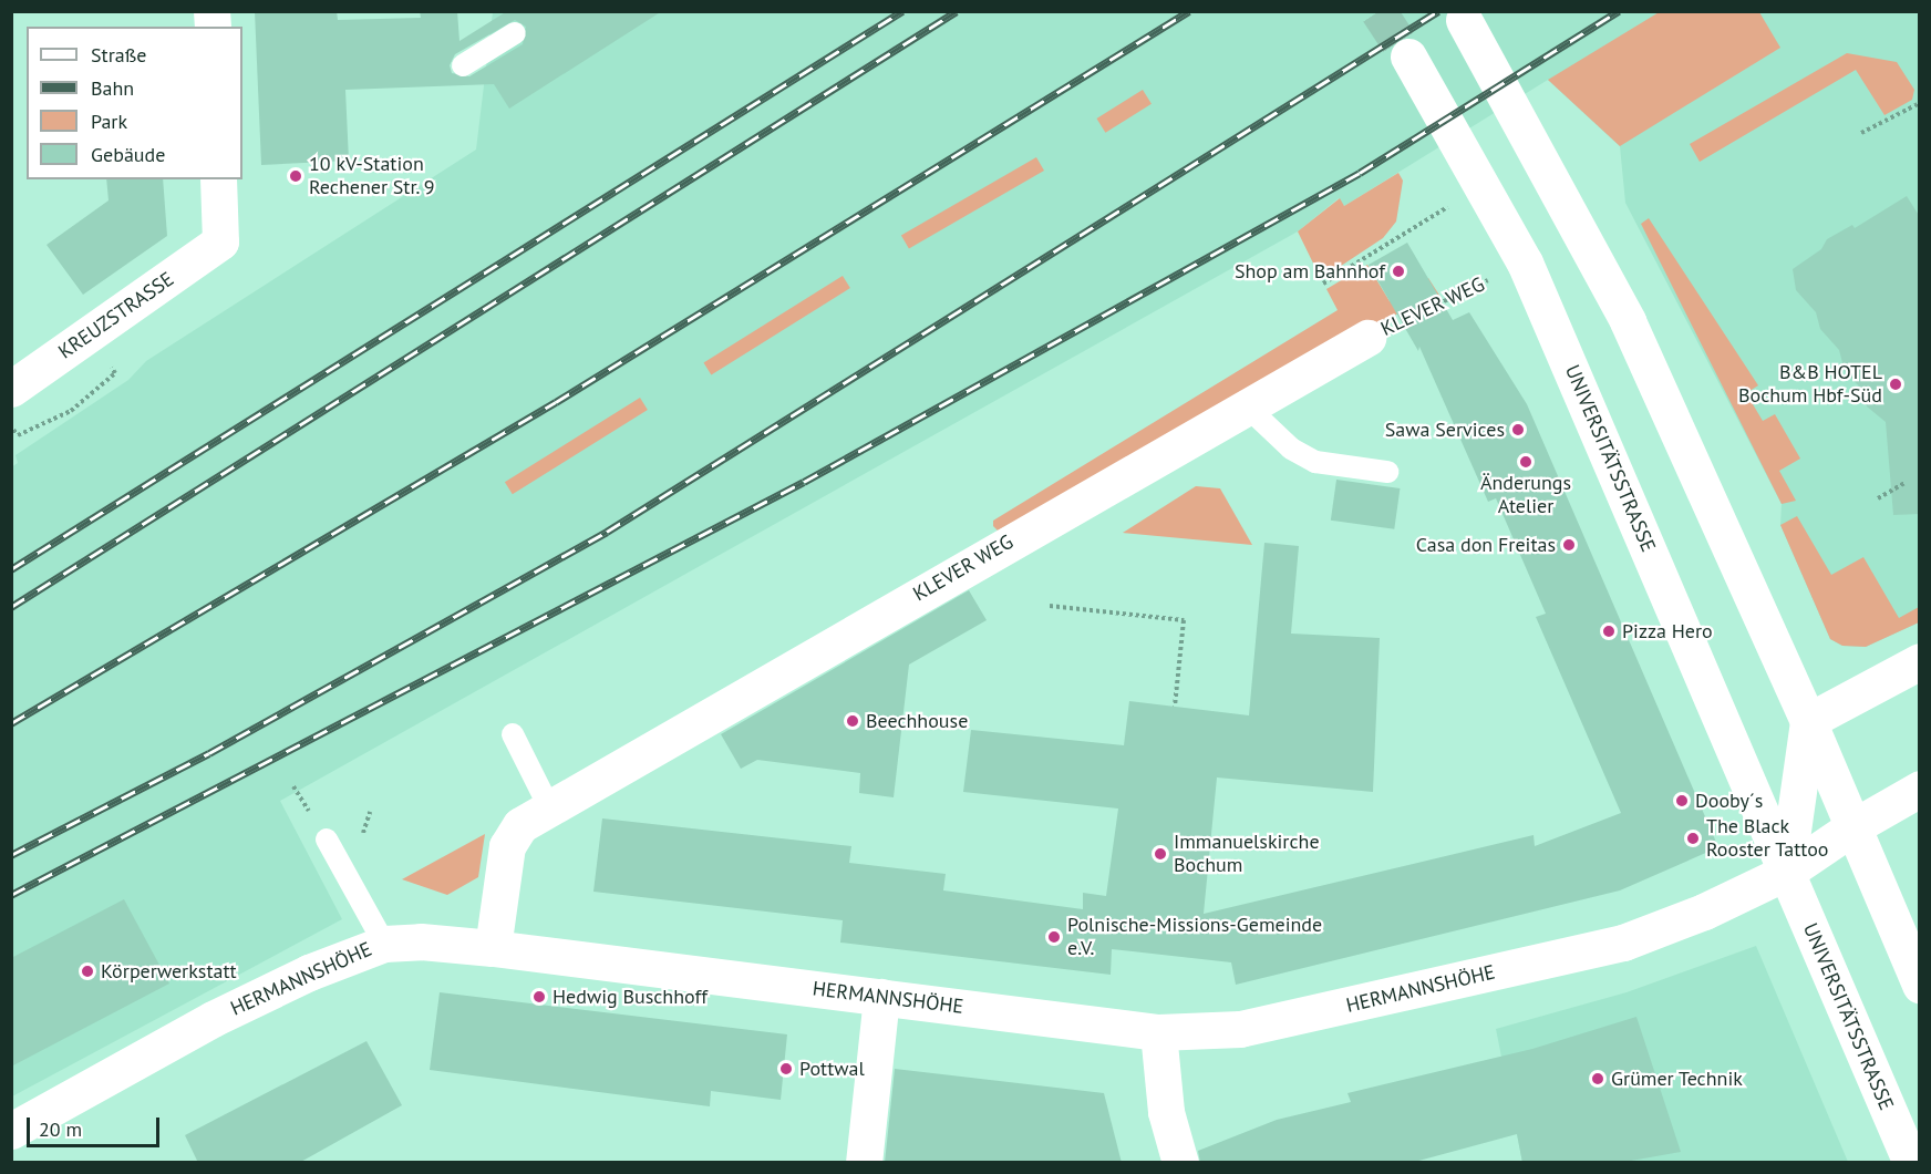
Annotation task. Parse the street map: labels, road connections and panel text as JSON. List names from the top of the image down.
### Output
{
  "streets": {
    "street": [
      "KLEVER WEG",
      "KREUZSTRASSE",
      "UNIVERSITÄTSSTRASSE",
      "HERMANNSHÖHE"
    ]
  },
  "crossings": [
    ["KLEVER WEG", "UNIVERSITÄTSSTRASSE"],
    ["KLEVER WEG", "HERMANNSHÖHE"],
    ["UNIVERSITÄTSSTRASSE", "HERMANNSHÖHE"]
  ],
  "places": [
    "10 kV-Station Rechener Str. 9",
    "Shop am Bahnhof",
    "B&B HOTEL Bochum Hbf-Süd",
    "Sawa Services",
    "Änderungs Atelier",
    "Casa don Freitas",
    "Pizza Hero",
    "Beechhouse",
    "Dooby´s",
    "The Black Rooster Tattoo",
    "Immanuelskirche Bochum",
    "Polnische-Missions-Gemeinde e.V.",
    "Körperwerkstatt",
    "Hedwig Buschhoff",
    "Pottwal",
    "Grümer Technik"
  ],
  "legend": [
    "Straße",
    "Bahn",
    "Park",
    "Gebäude"
  ],
  "scale_bar": "20 m"
}
